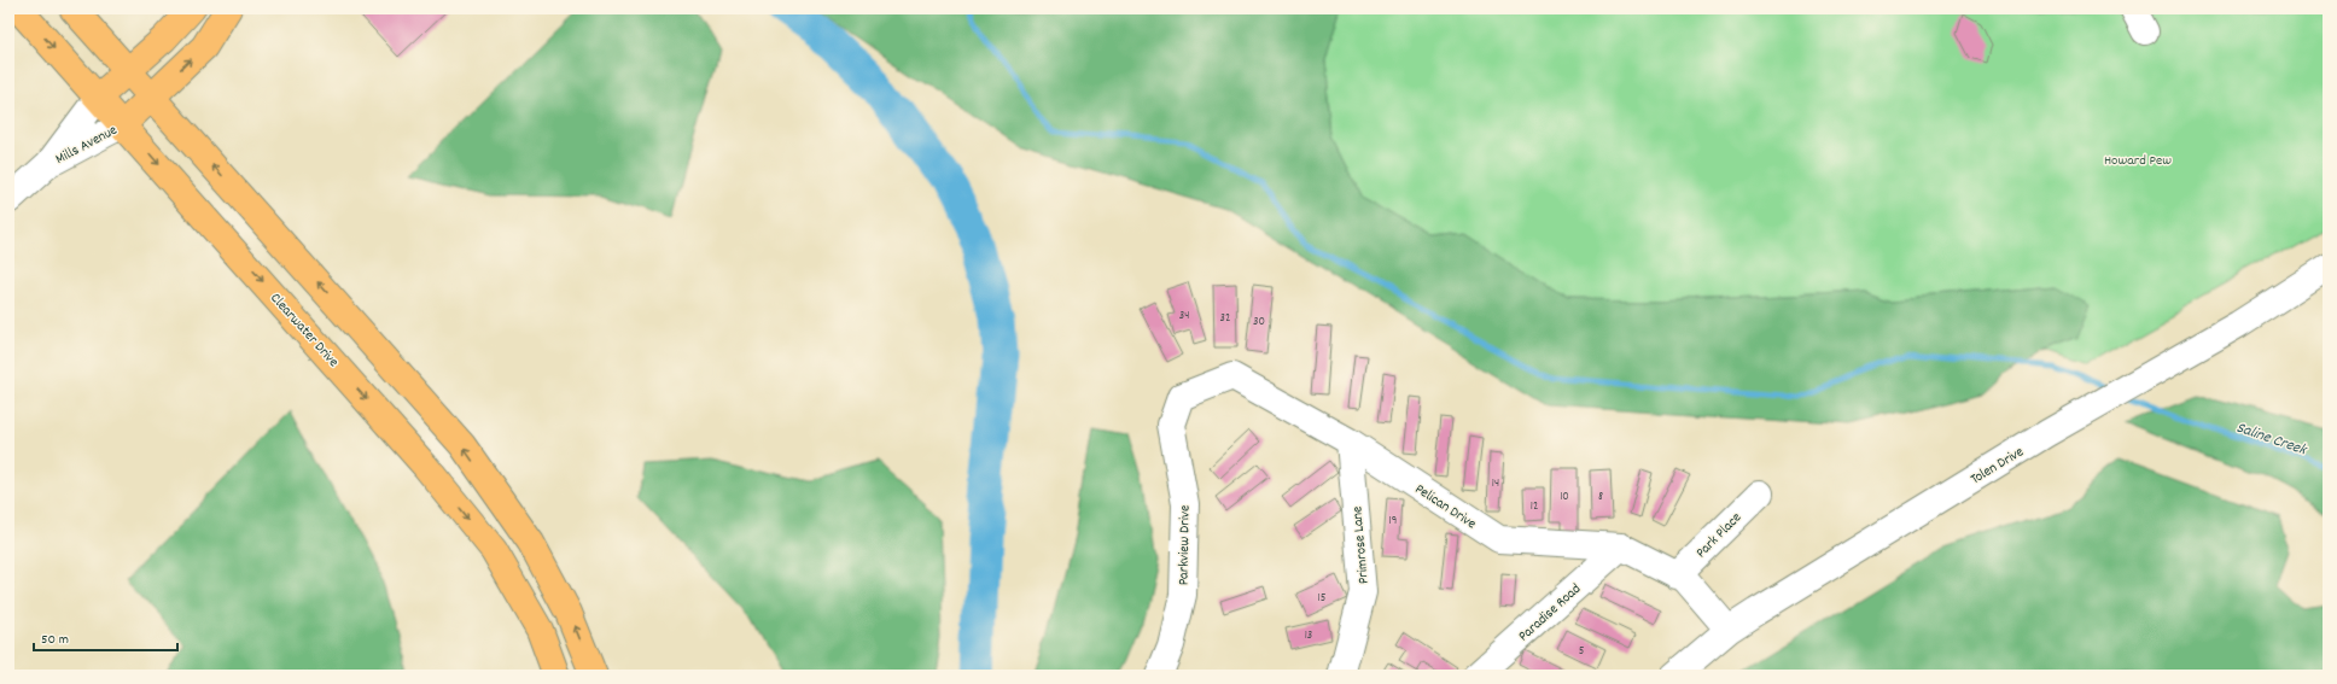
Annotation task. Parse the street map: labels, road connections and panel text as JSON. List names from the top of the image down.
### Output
{
  "streets": {
    "main road": ["Clearwater Drive"],
    "street": [
      "Mills Avenue",
      "Tolen Drive",
      "Pelican Drive",
      "Park Place",
      "Parkview Drive",
      "Primrose Lane",
      "Paradise Road"
    ]
  },
  "crossings": [
    ["Mills Avenue", "Clearwater Drive"],
    ["Tolen Drive", "Pelican Drive"],
    ["Pelican Drive", "Park Place"],
    ["Pelican Drive", "Parkview Drive"],
    ["Pelican Drive", "Primrose Lane"],
    ["Pelican Drive", "Paradise Road"]
  ],
  "water": ["Saline Creek"],
  "parks": ["Howard Pew"],
  "house_numbers": [
    "34",
    "32",
    "30",
    "14",
    "10",
    "8",
    "12",
    "19",
    "15",
    "13",
    "5"
  ],
  "scale_bar": "50 m"
}
